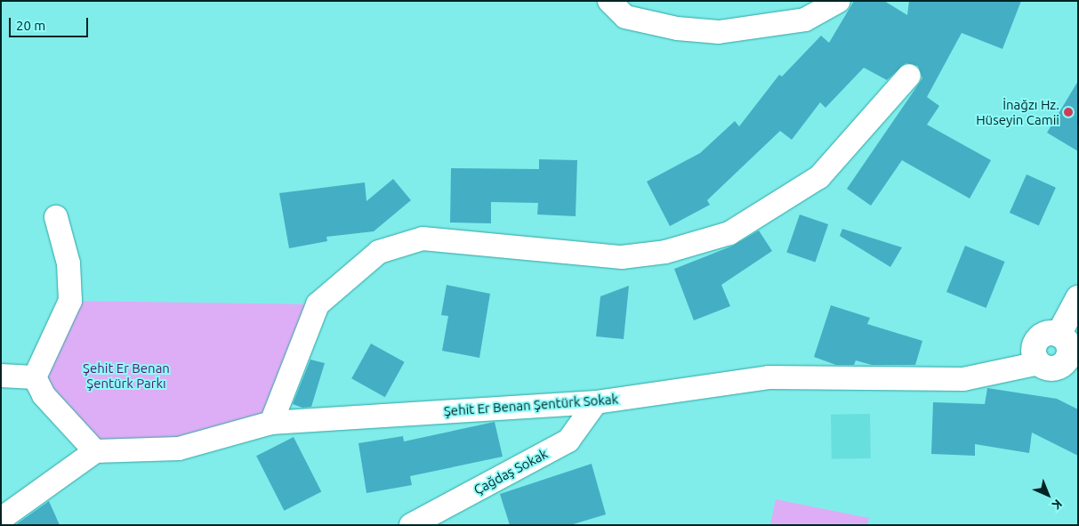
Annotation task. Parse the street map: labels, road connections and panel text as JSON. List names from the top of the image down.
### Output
{
  "streets": {
    "street": ["Şehit Er Benan Şentürk Sokak", "Çağdaş Sokak"]
  },
  "crossings": [
    ["Şehit Er Benan Şentürk Sokak", "Çağdaş Sokak"]
  ],
  "parks": ["Şehit Er Benan Şentürk Parkı"],
  "places": ["İnağzı Hz. Hüseyin Camii"],
  "scale_bar": "20 m",
  "north": "bottom right"
}
